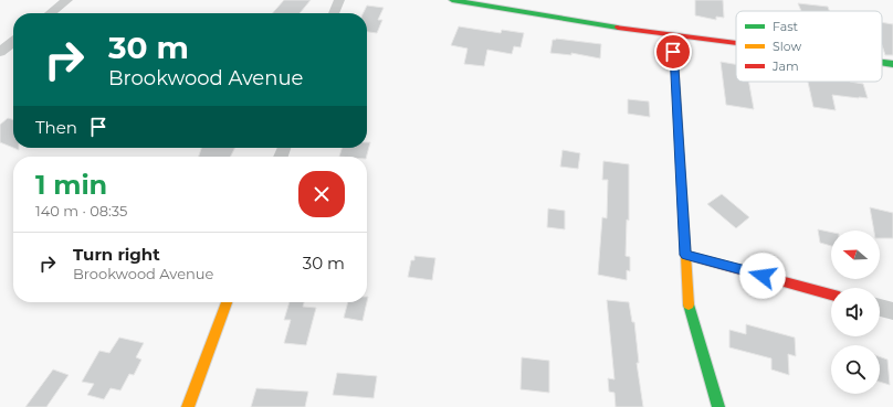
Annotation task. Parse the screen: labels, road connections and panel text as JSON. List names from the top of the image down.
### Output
{
  "legend": ["Fast", "Slow", "Jam"],
  "north": "left",
  "page": {
    "turn": ["30 m", "Brookwood Avenue"],
    "then": "Then",
    "heading": ["1 min", "140 m · 08:35"],
    "list": [
      {
        "name": "Turn right",
        "note": "Brookwood Avenue",
        "value": "30 m"
      }
    ]
  }
}
